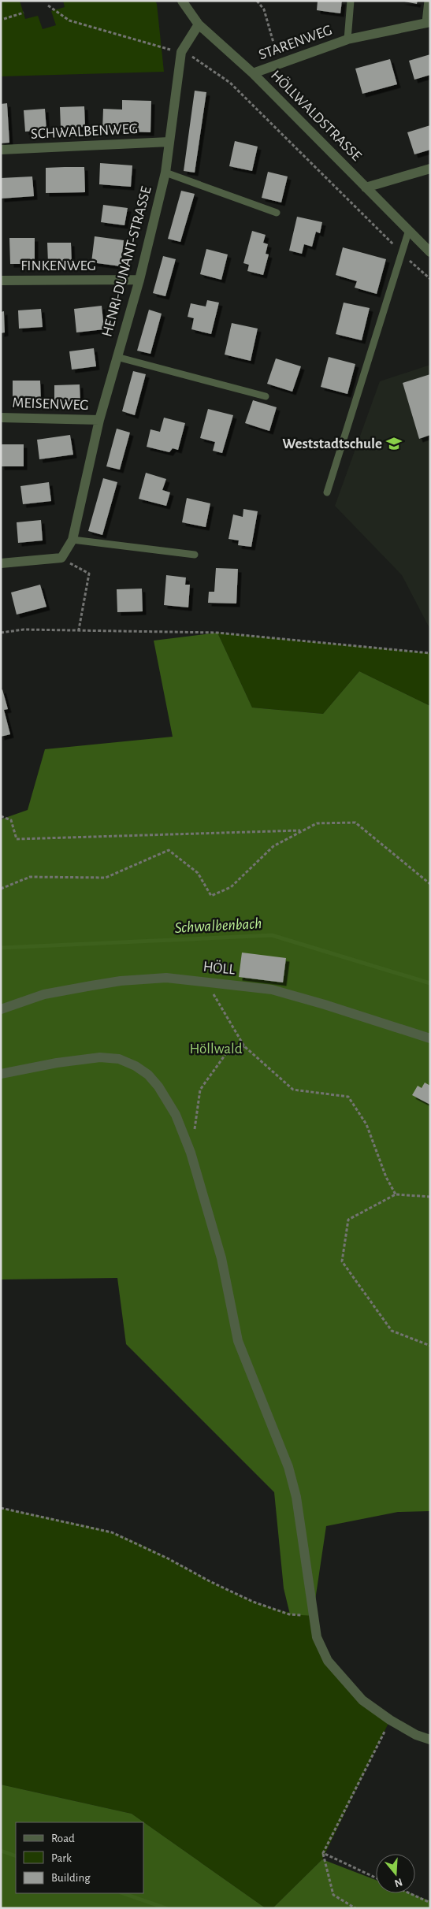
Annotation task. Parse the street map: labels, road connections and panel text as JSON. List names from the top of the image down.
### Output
{
  "streets": {
    "street": [
      "STARENWEG",
      "HÖLLWALDSTRASSE",
      "SCHWALBENWEG",
      "HENRI-DUNANT-STRASSE",
      "FINKENWEG",
      "MEISENWEG",
      "HÖLL"
    ]
  },
  "crossings": [
    ["STARENWEG", "HÖLLWALDSTRASSE"],
    ["HÖLLWALDSTRASSE", "HENRI-DUNANT-STRASSE"],
    ["SCHWALBENWEG", "HENRI-DUNANT-STRASSE"],
    ["HENRI-DUNANT-STRASSE", "FINKENWEG"],
    ["HENRI-DUNANT-STRASSE", "MEISENWEG"]
  ],
  "water": ["Schwalbenbach"],
  "parks": ["Höllwald"],
  "places": {
    "school or university": ["Weststadtschule"]
  },
  "legend": ["Road", "Park", "Building"],
  "north": "bottom"
}
